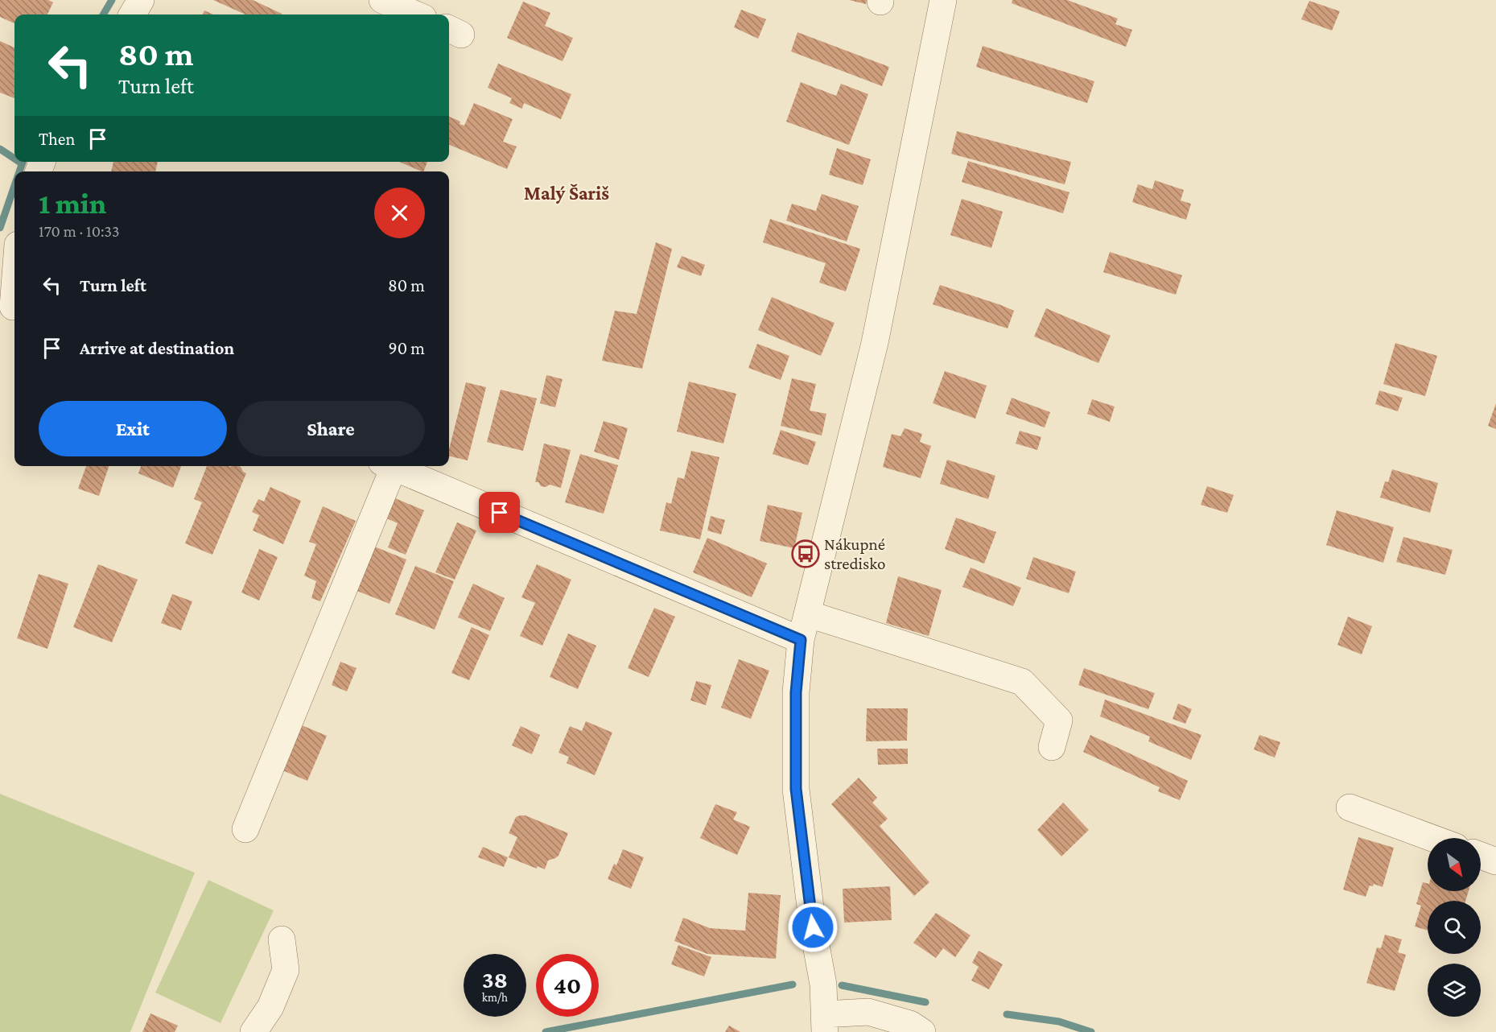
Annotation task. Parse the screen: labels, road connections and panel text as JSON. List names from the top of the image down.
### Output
{
  "districts": ["Malý Šariš"],
  "places": {
    "bus stop": ["Nákupné stredisko"]
  },
  "north": "bottom right",
  "page": {
    "turn": ["80 m", "Turn left"],
    "then": "Then",
    "heading": ["1 min", "170 m · 10:33"],
    "list": [
      {
        "name": "Turn left",
        "value": "80 m"
      },
      {
        "name": "Arrive at destination",
        "value": "90 m"
      }
    ],
    "buttons": ["Exit", "Share"],
    "speed": "38 km/h",
    "limit": "40"
  }
}
